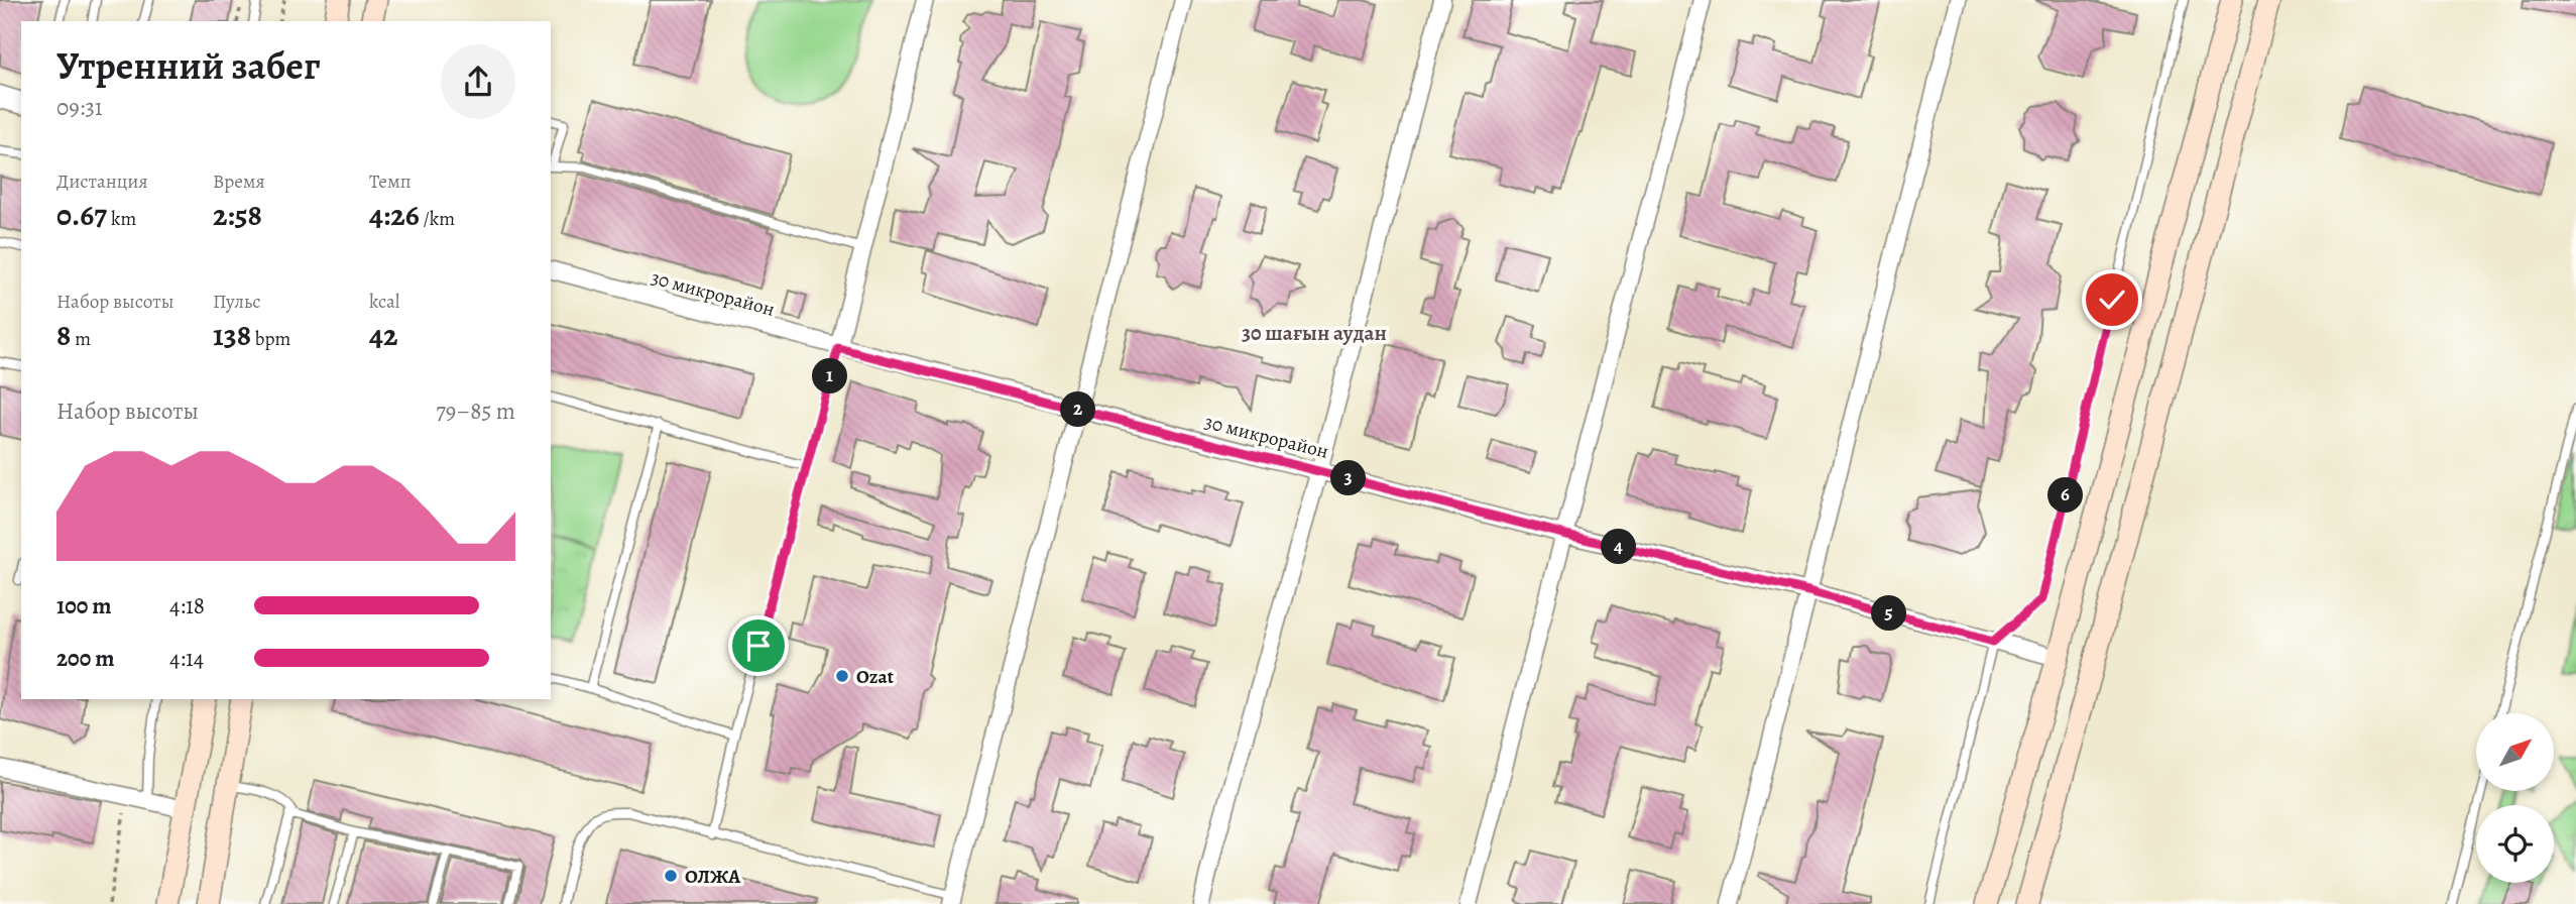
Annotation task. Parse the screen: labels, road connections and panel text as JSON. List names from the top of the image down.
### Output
{
  "streets": {
    "street": ["30 микрорайон"]
  },
  "districts": ["30 шағын аудан"],
  "places": ["Ozat", "ОЛЖА"],
  "north": "top right",
  "page": {
    "heading": ["Утренний забег", "09:31"],
    "stats": [
      ["Дистанция", "0.67 km"],
      ["Время", "2:58"],
      ["Темп", "4:26 /km"],
      ["Набор высоты", "8 m"],
      ["Пульс", "138 bpm"],
      ["kcal", "42"]
    ],
    "pins": [
      "1",
      "2",
      "3",
      "6",
      "4",
      "5"
    ],
    "chart": ["Набор высоты", "79–85 m"],
    "list": [
      {
        "name": "100 m",
        "note": "4:18"
      },
      {
        "name": "200 m",
        "note": "4:14"
      }
    ]
  }
}
